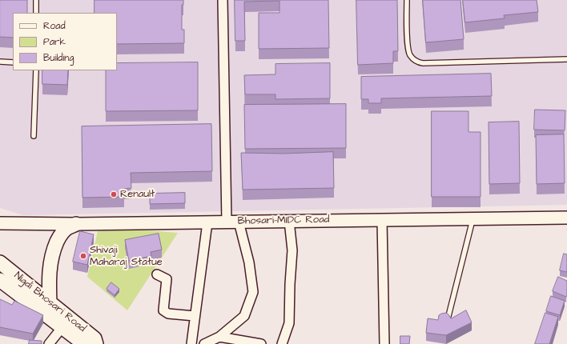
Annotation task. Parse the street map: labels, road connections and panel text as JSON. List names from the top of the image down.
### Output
{
  "streets": {
    "main road": ["Nigdi Bhosari Road"],
    "street": ["Bhosari-MIDC Road"]
  },
  "places": ["Renault", "Shivaji Maharaj Statue"],
  "legend": ["Road", "Park", "Building"]
}
